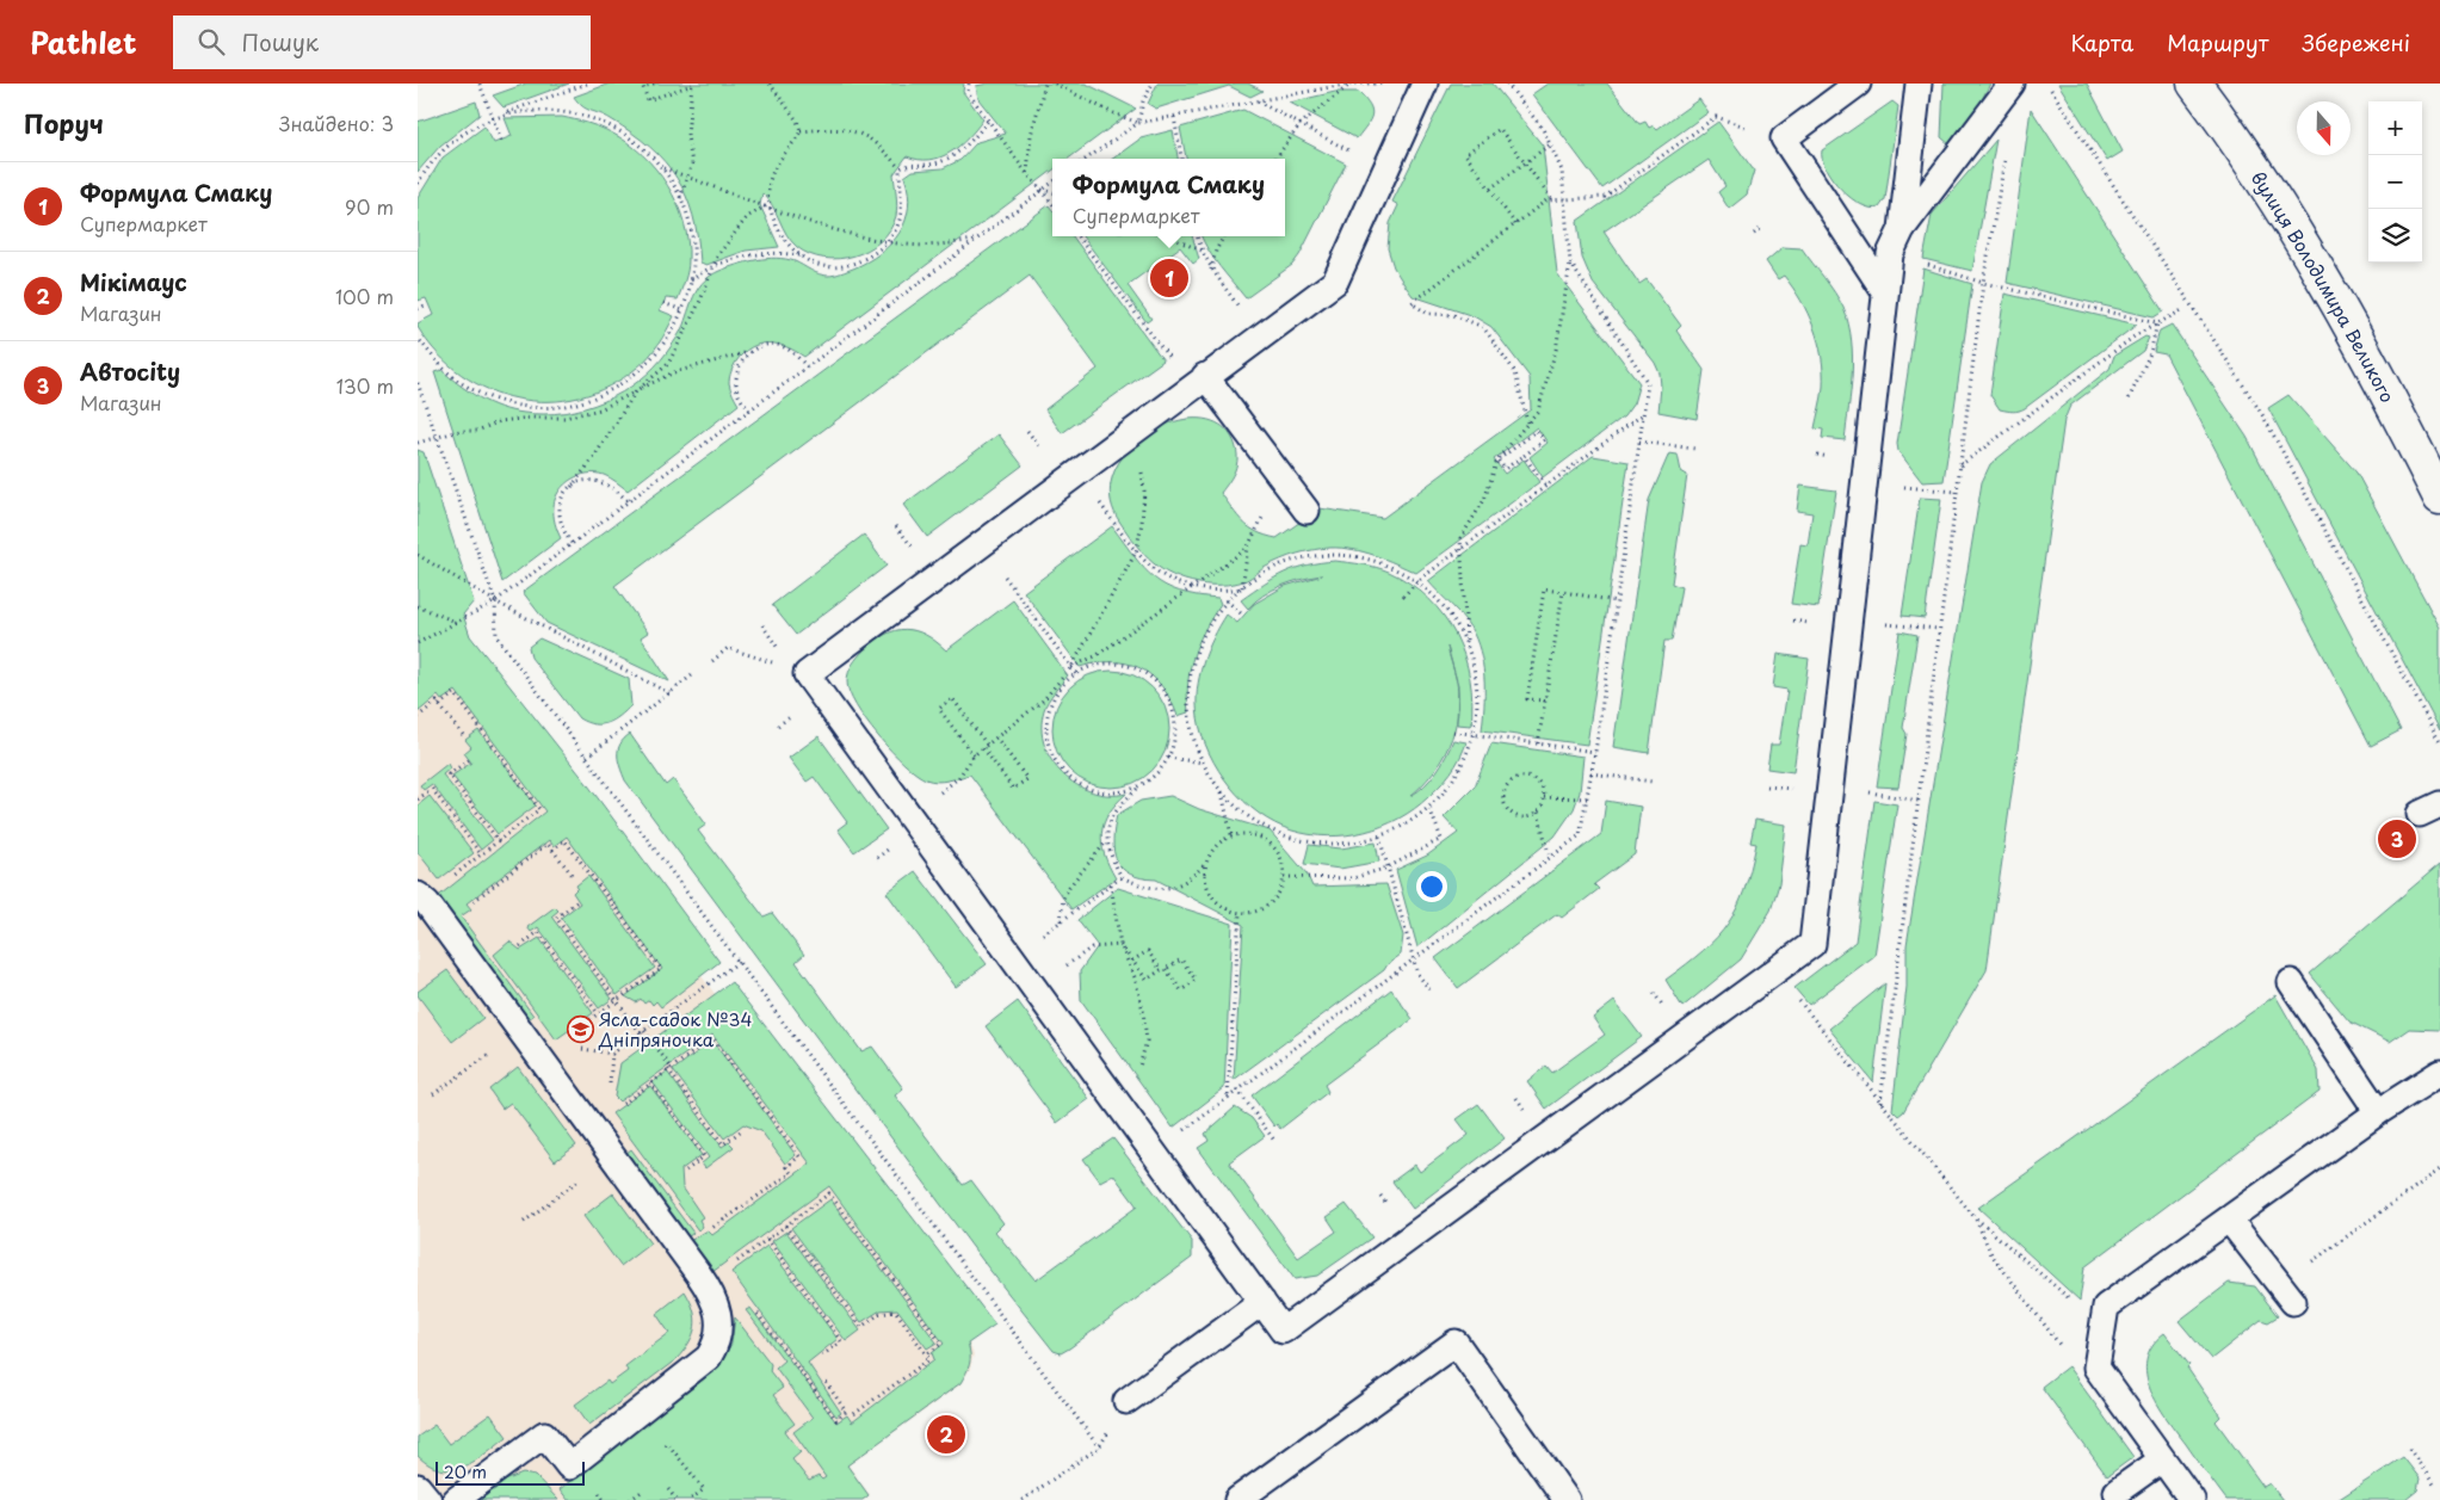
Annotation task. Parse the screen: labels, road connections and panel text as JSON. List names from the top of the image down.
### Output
{
  "streets": {
    "main road": ["вулиця Володимира Великого"]
  },
  "places": {
    "school or university": ["Ясла-садок №34 Дніпряночка"]
  },
  "scale_bar": "20 m",
  "north": "bottom",
  "page": {
    "header": "Pathlet",
    "search": "Пошук",
    "nav": ["Карта", "Маршрут", "Збережені"],
    "heading": ["Поруч", "Знайдено: 3"],
    "map_buttons": ["+", "−"],
    "popup": ["Формула Смаку", "Супермаркет"],
    "list": [
      {
        "mark": "1",
        "name": "Формула Смаку",
        "note": "Супермаркет",
        "value": "90 m"
      },
      {
        "mark": "2",
        "name": "Мікімаус",
        "note": "Магазин",
        "value": "100 m"
      },
      {
        "mark": "3",
        "name": "Автоcity",
        "note": "Магазин",
        "value": "130 m"
      }
    ],
    "pins": ["1", "3", "2"],
    "scale": "20 m"
  }
}
